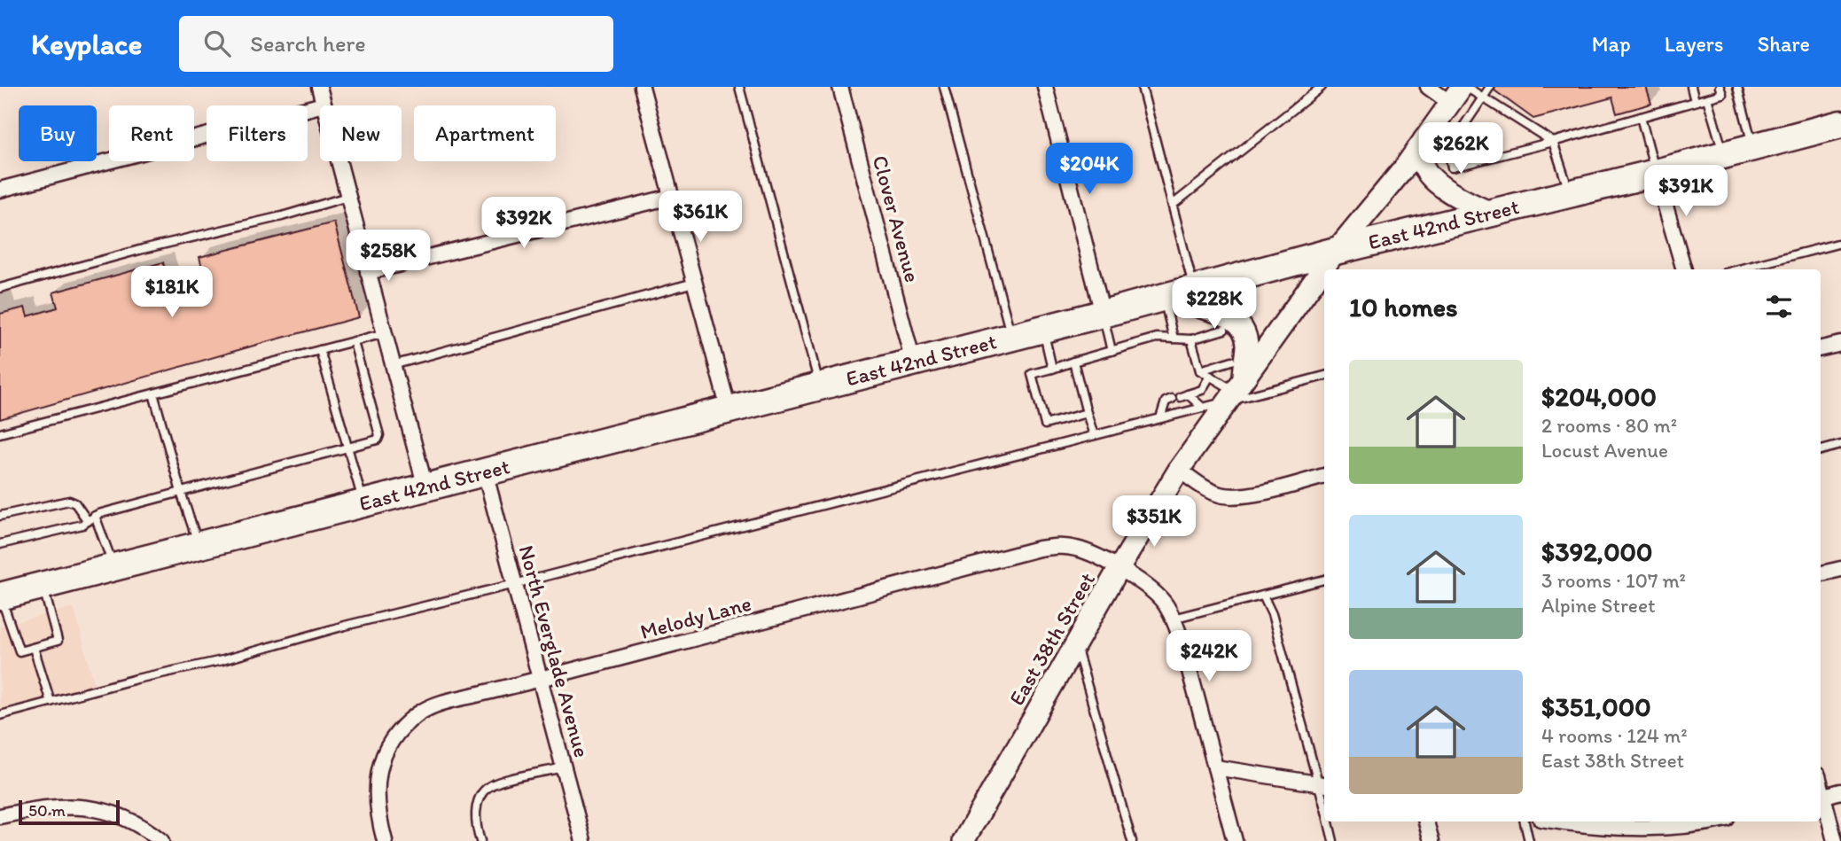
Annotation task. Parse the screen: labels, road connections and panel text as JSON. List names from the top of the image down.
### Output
{
  "streets": {
    "highway": ["East 42nd Street"],
    "street": [
      "Clover Avenue",
      "Melody Lane",
      "East 38th Street",
      "North Everglade Avenue"
    ]
  },
  "crossings": [
    ["Clover Avenue", "East 42nd Street"],
    ["East 42nd Street", "East 38th Street"],
    ["East 42nd Street", "North Everglade Avenue"],
    ["Melody Lane", "East 38th Street"],
    ["Melody Lane", "North Everglade Avenue"]
  ],
  "scale_bar": "50 m",
  "page": {
    "header": "Keyplace",
    "search": "Search here",
    "nav": ["Map", "Layers", "Share"],
    "chip": [
      "Buy",
      "Rent",
      "Filters",
      "New",
      "Apartment"
    ],
    "price": [
      "$262K",
      "$204K",
      "$391K",
      "$361K",
      "$392K",
      "$258K",
      "$181K",
      "$228K",
      "$351K",
      "$242K"
    ],
    "heading": "10 homes",
    "list": [
      {
        "name": "$204,000",
        "note": "2 rooms · 80 m² · Locust Avenue"
      },
      {
        "name": "$392,000",
        "note": "3 rooms · 107 m² · Alpine Street"
      },
      {
        "name": "$351,000",
        "note": "4 rooms · 124 m² · East 38th Street"
      }
    ],
    "scale": "50 m"
  }
}
